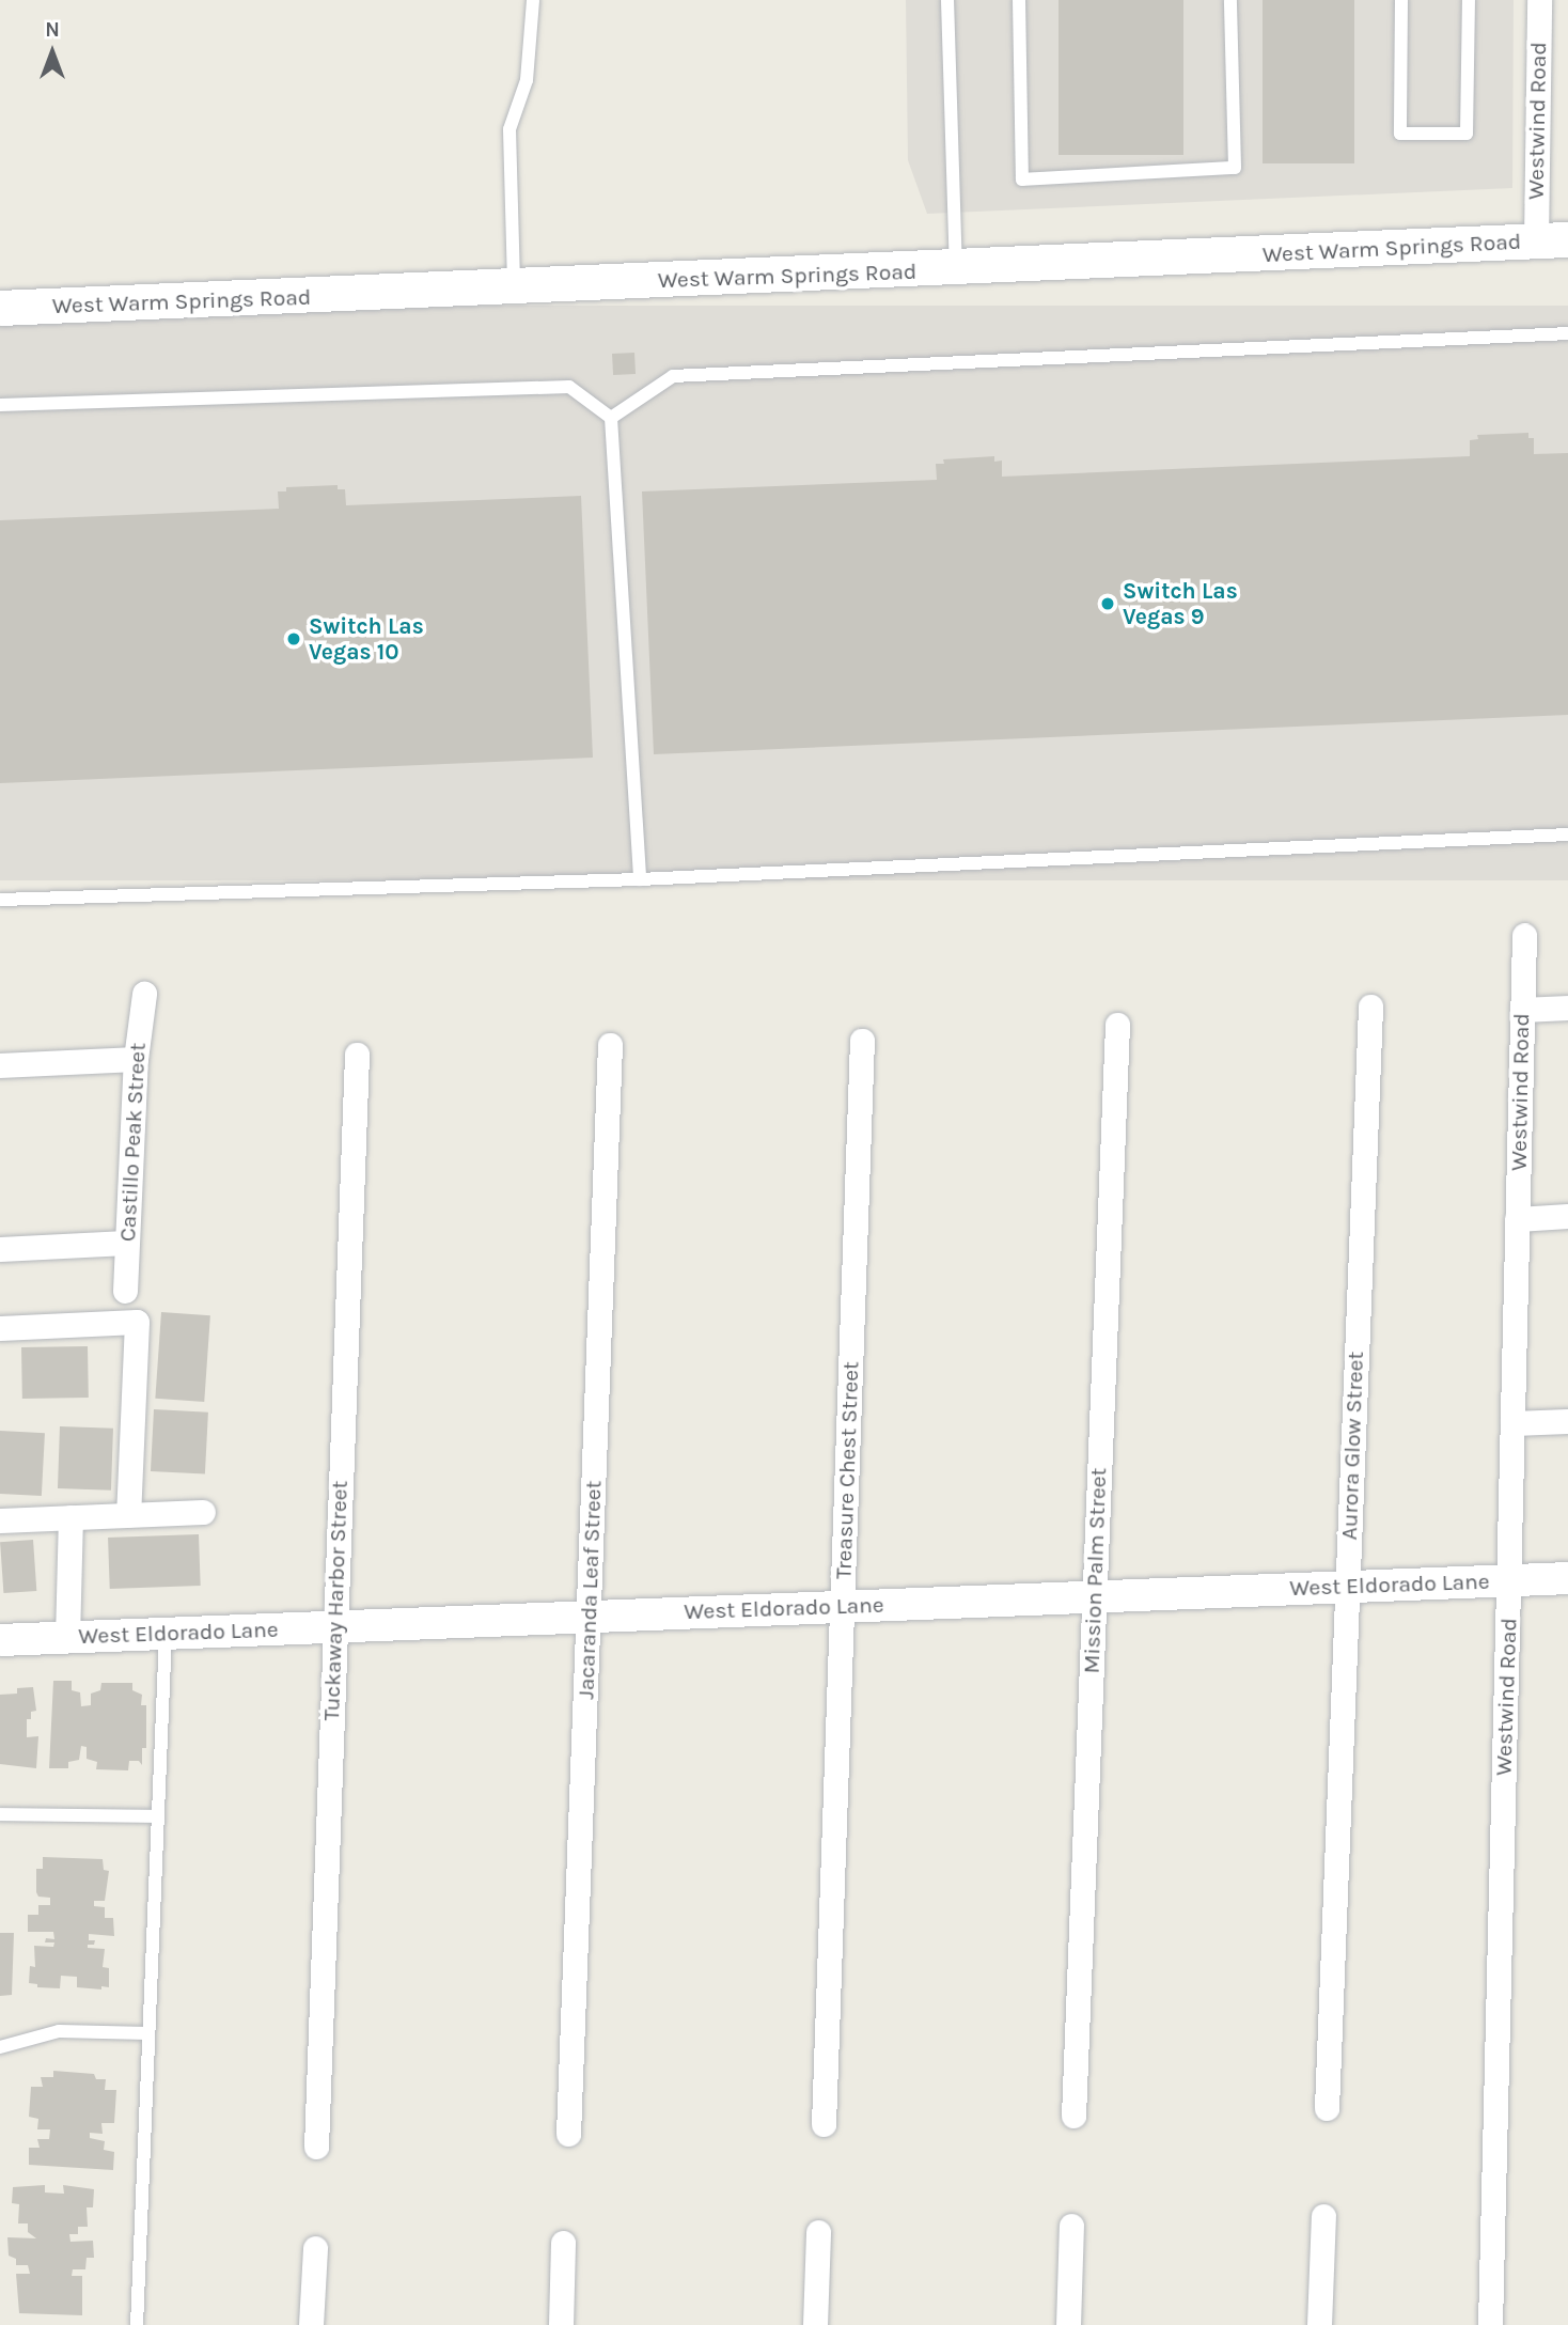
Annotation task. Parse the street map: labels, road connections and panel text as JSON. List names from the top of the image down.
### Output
{
  "streets": {
    "main road": ["West Warm Springs Road"],
    "street": [
      "Westwind Road",
      "Castillo Peak Street",
      "Aurora Glow Street",
      "Treasure Chest Street",
      "Mission Palm Street",
      "West Eldorado Lane",
      "Jacaranda Leaf Street",
      "Tuckaway Harbor Street"
    ]
  },
  "crossings": [
    ["Westwind Road", "West Warm Springs Road"],
    ["Westwind Road", "West Eldorado Lane"],
    ["Aurora Glow Street", "West Eldorado Lane"],
    ["Treasure Chest Street", "West Eldorado Lane"],
    ["Mission Palm Street", "West Eldorado Lane"],
    ["West Eldorado Lane", "Jacaranda Leaf Street"],
    ["West Eldorado Lane", "Tuckaway Harbor Street"]
  ],
  "places": ["Switch Las Vegas 9", "Switch Las Vegas 10"],
  "north": "top"
}
